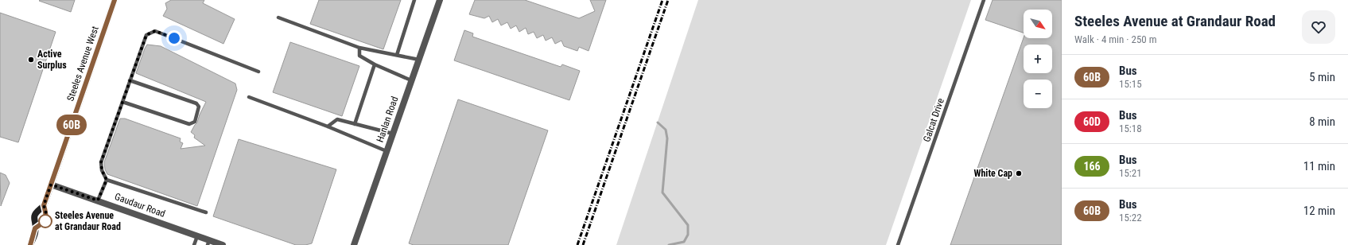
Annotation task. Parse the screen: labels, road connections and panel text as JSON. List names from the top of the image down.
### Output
{
  "streets": {
    "main road": ["Steeles Avenue West"],
    "street": ["Hanlan Road", "Gaudaur Road"],
    "lane": ["Galcat Drive"]
  },
  "crossings": [
    ["Steeles Avenue West", "Gaudaur Road"]
  ],
  "places": ["Active Surplus", "White Cap", "Steeles Avenue at Grandaur Road"],
  "lines": ["bus line 60B"],
  "north": "bottom right",
  "page": {
    "on_map": "60B",
    "heading": ["Steeles Avenue at Grandaur Road", "Walk · 4 min · 250 m"],
    "map_buttons": ["+", "−"],
    "list": [
      {
        "mark": "60B",
        "name": "Bus",
        "note": "15:15",
        "value": "5 min"
      },
      {
        "mark": "60D",
        "name": "Bus",
        "note": "15:18",
        "value": "8 min"
      },
      {
        "mark": "166",
        "name": "Bus",
        "note": "15:21",
        "value": "11 min"
      },
      {
        "mark": "60B",
        "name": "Bus",
        "note": "15:22",
        "value": "12 min"
      }
    ]
  }
}
